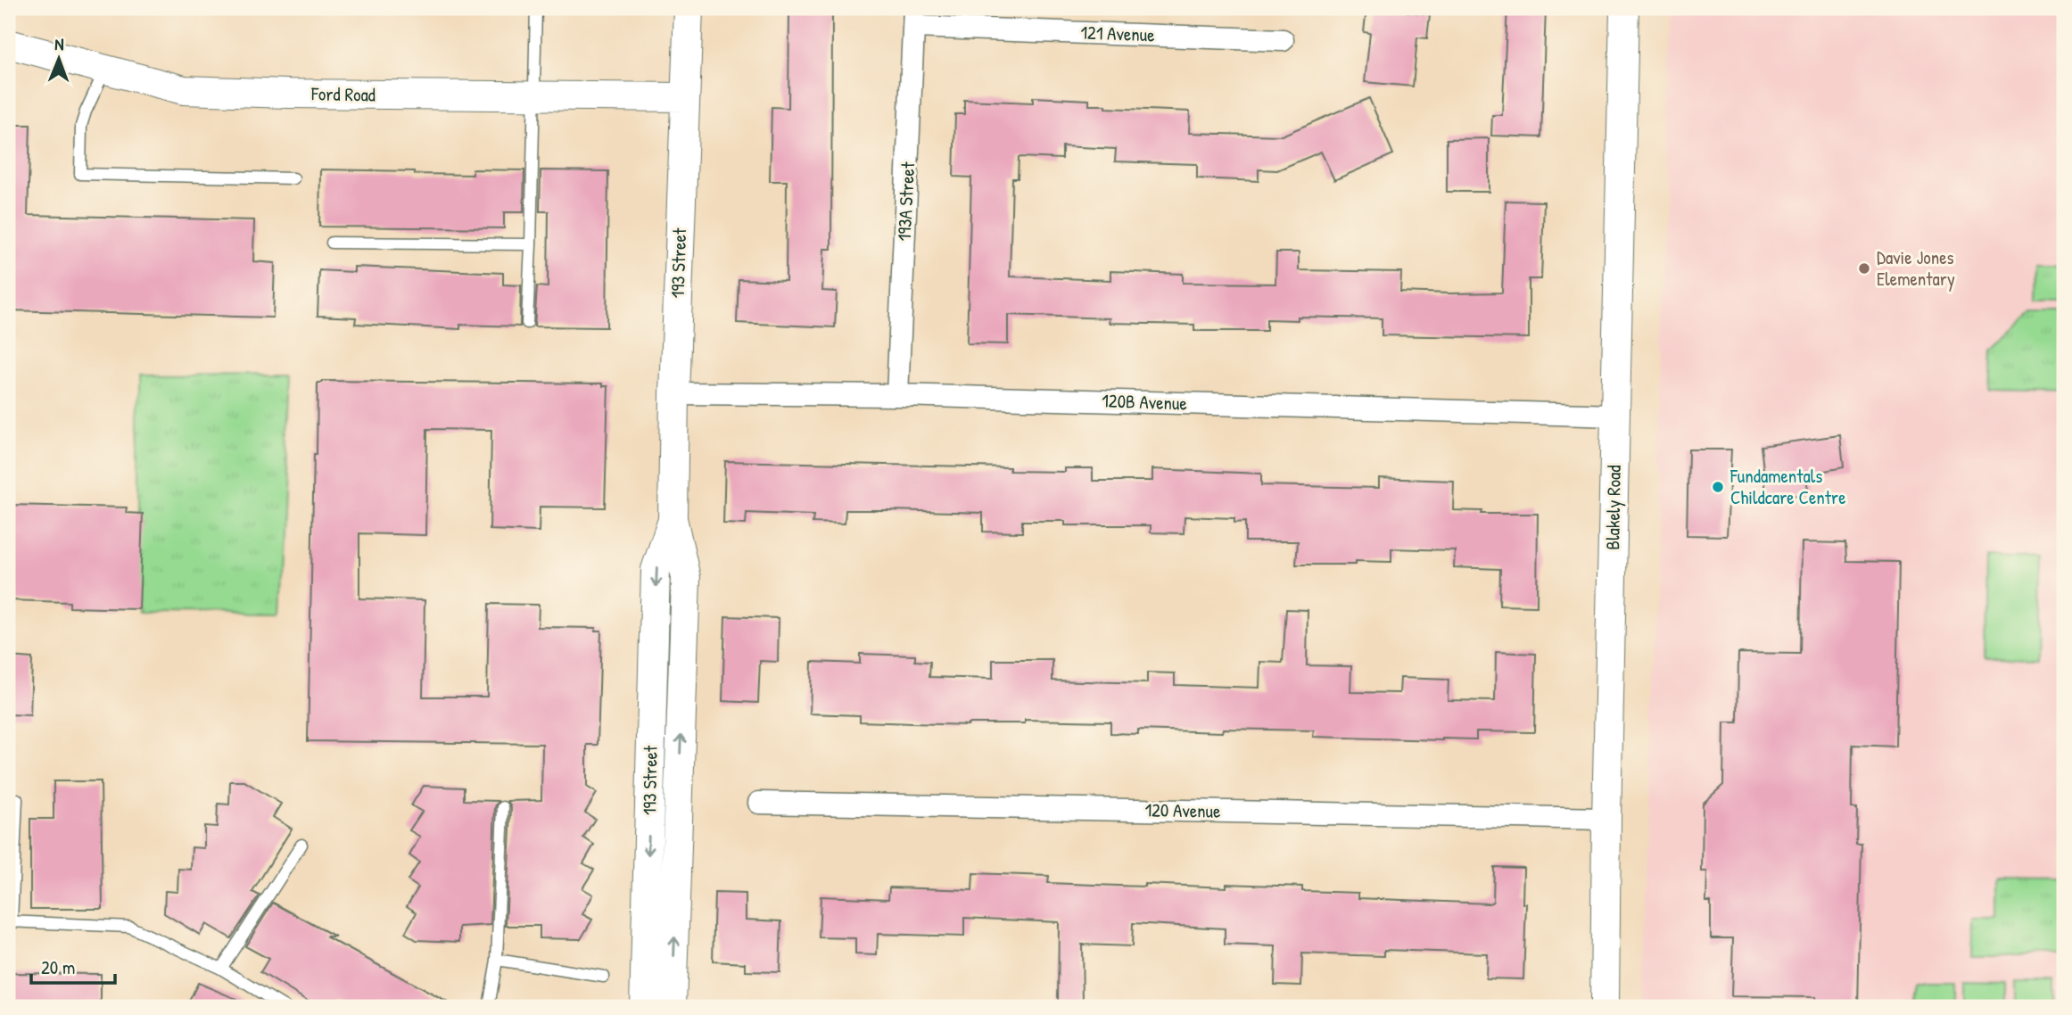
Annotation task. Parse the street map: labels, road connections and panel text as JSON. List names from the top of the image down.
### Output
{
  "streets": {
    "street": [
      "121 Avenue",
      "Ford Road",
      "193A Street",
      "193 Street",
      "120B Avenue",
      "Blakely Road",
      "120 Avenue"
    ]
  },
  "crossings": [
    ["121 Avenue", "193A Street"],
    ["Ford Road", "193 Street"],
    ["193A Street", "120B Avenue"],
    ["193 Street", "120B Avenue"],
    ["120B Avenue", "Blakely Road"],
    ["Blakely Road", "120 Avenue"]
  ],
  "places": ["Davie Jones Elementary", "Fundamentals Childcare Centre"],
  "scale_bar": "20 m",
  "north": "top"
}
